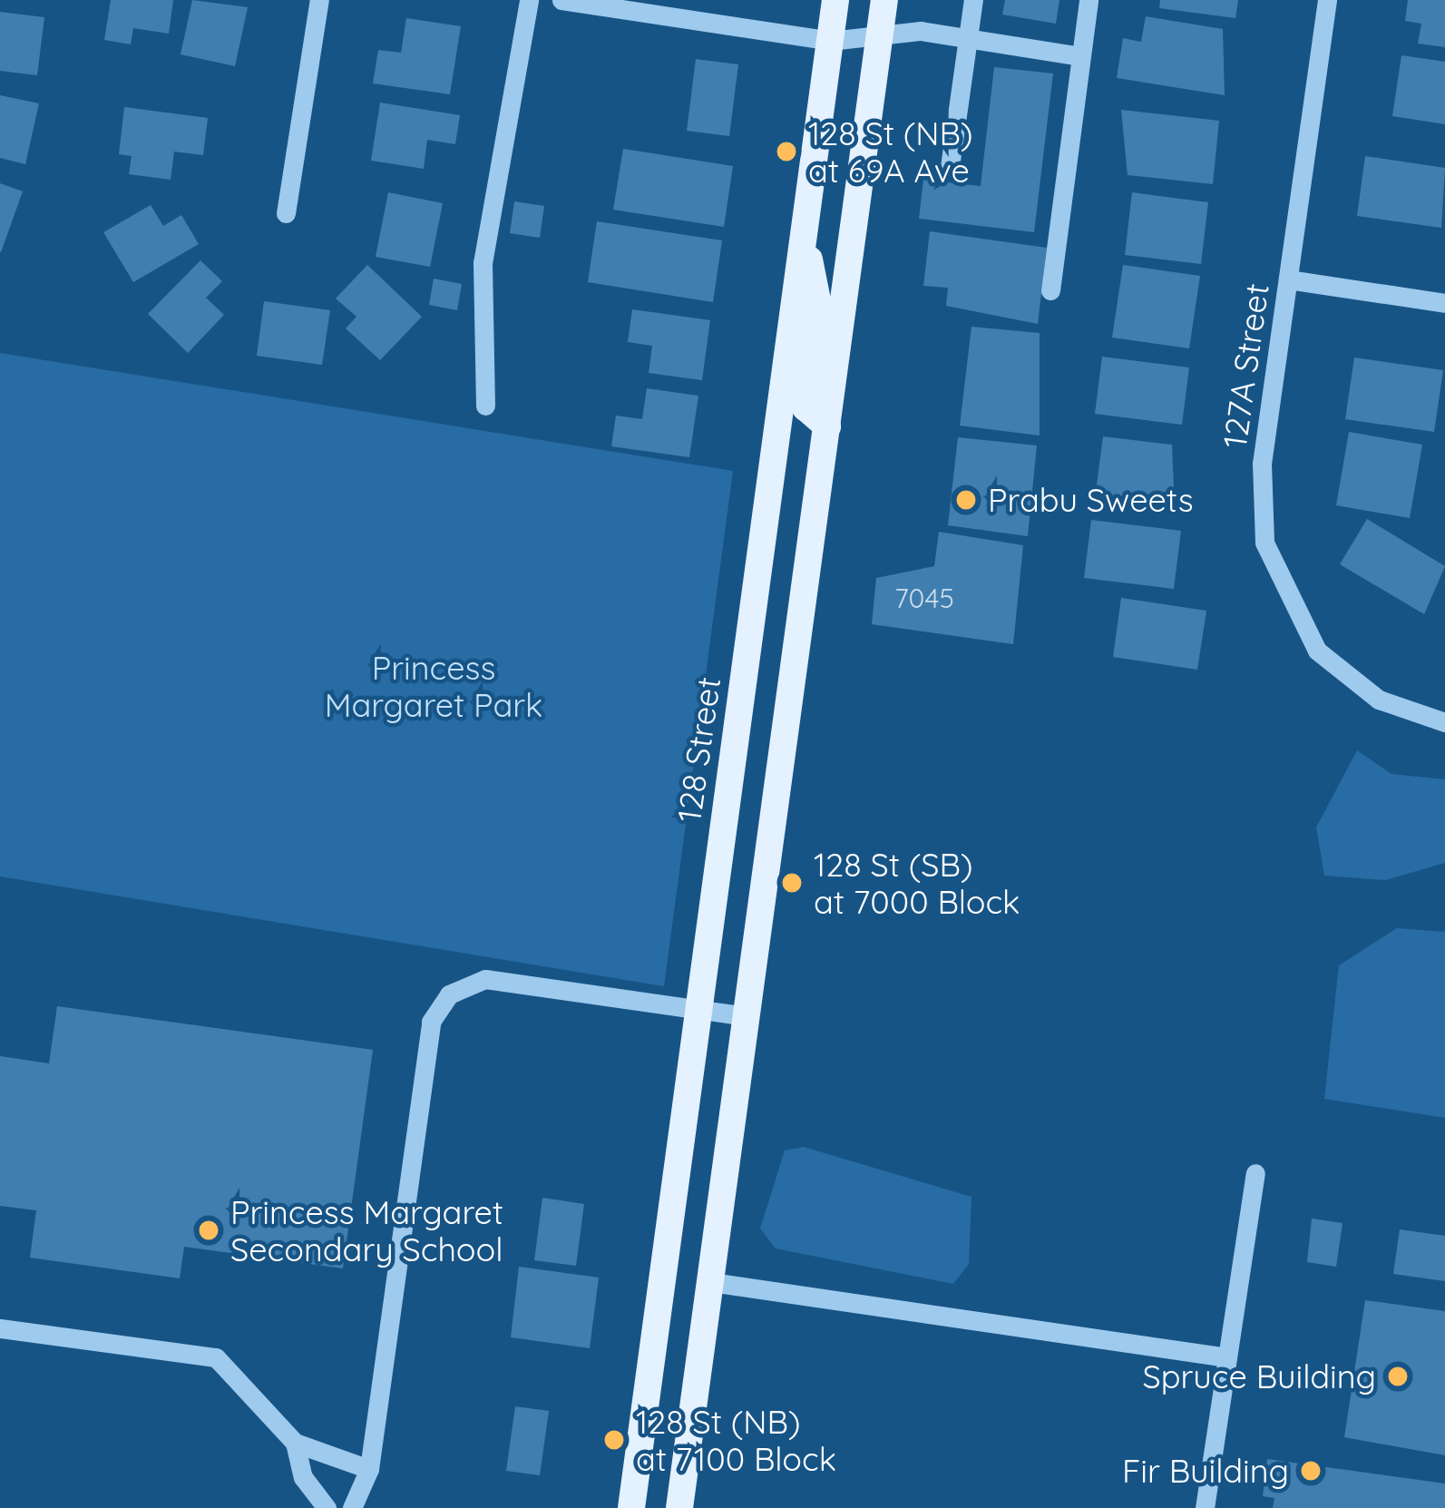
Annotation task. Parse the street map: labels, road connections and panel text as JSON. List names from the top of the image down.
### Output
{
  "streets": {
    "main road": ["128 Street"],
    "street": ["127A Street"]
  },
  "parks": ["Princess Margaret Park"],
  "places": [
    "128 St (NB) at 69A Ave",
    "Prabu Sweets",
    "128 St (SB) at 7000 Block",
    "Princess Margaret Secondary School",
    "Spruce Building",
    "128 St (NB) at 7100 Block",
    "Fir Building"
  ],
  "house_numbers": ["7045"]
}
